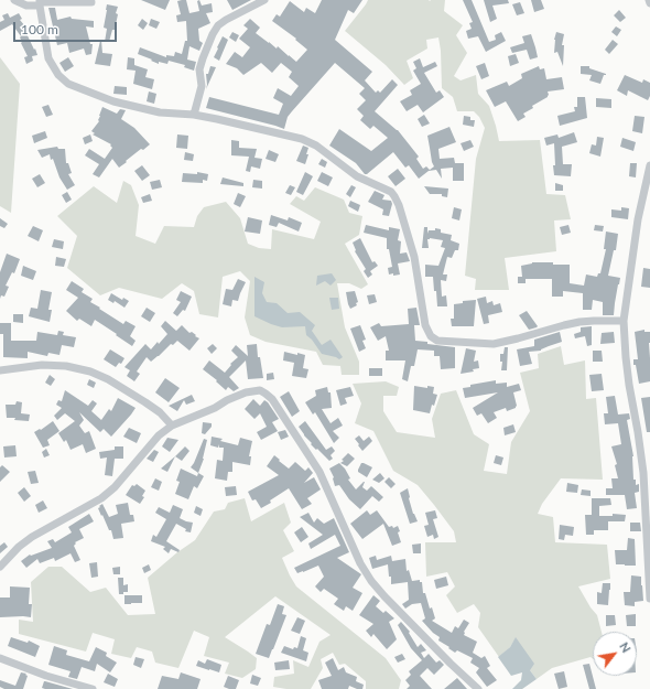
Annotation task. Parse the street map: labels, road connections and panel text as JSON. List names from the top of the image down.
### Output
{
  "scale_bar": "100 m",
  "north": "top right"
}
